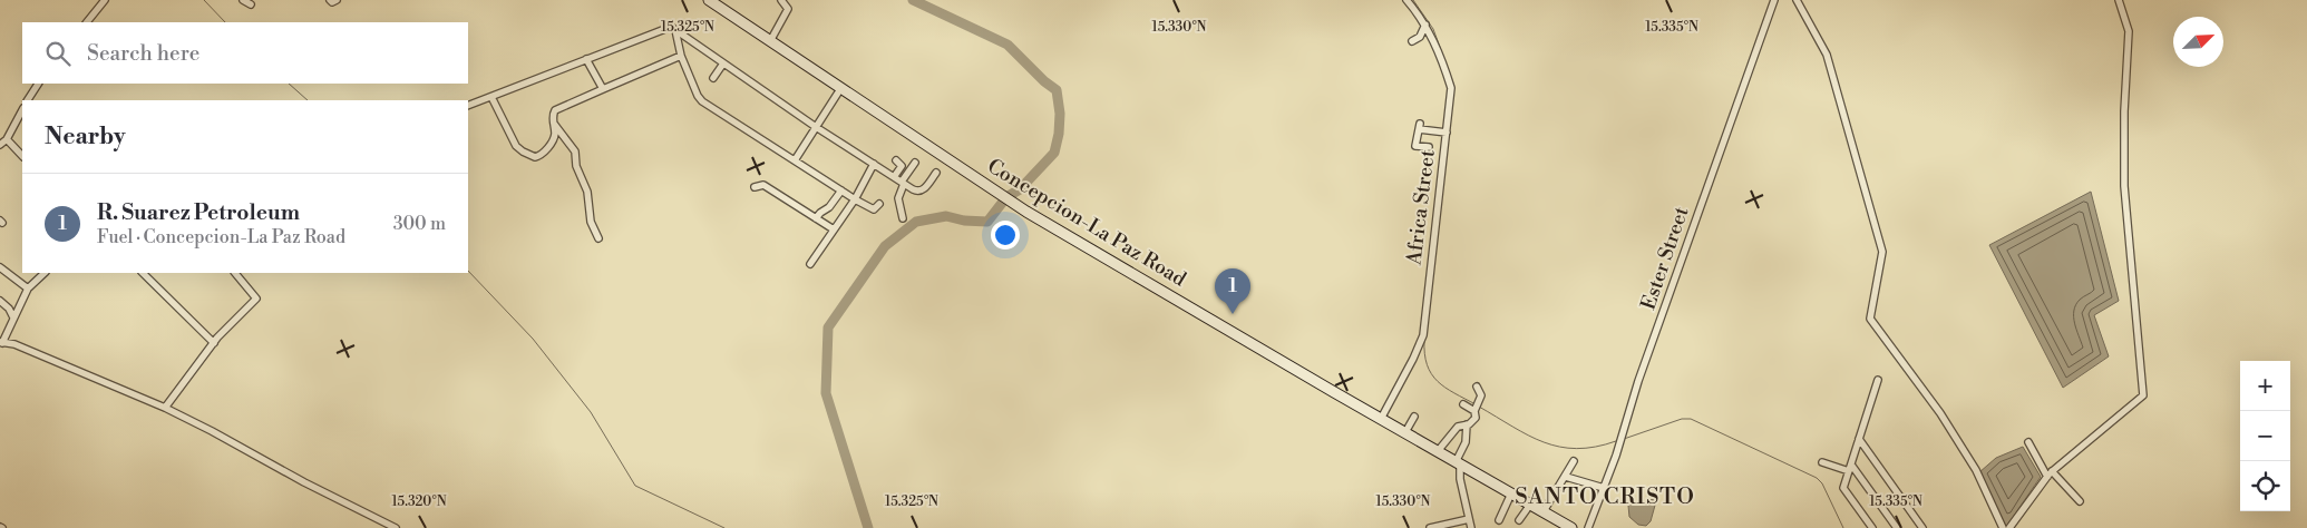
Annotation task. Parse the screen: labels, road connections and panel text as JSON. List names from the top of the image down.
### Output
{
  "streets": {
    "main road": ["Concepcion-La Paz Road"],
    "street": ["Africa Street", "Ester Street"]
  },
  "crossings": [
    ["Africa Street", "Concepcion-La Paz Road"]
  ],
  "districts": ["SANTO CRISTO"],
  "north": "top right",
  "page": {
    "search": "Search here",
    "heading": "Nearby",
    "list": [
      {
        "mark": "1",
        "name": "R. Suarez Petroleum",
        "note": "Fuel · Concepcion-La Paz Road",
        "value": "300 m"
      }
    ],
    "pins": "1",
    "map_buttons": ["+", "−"]
  },
  "coordinates": [
    "15.325°N",
    "15.330°N",
    "15.335°N",
    "15.320°N"
  ]
}
